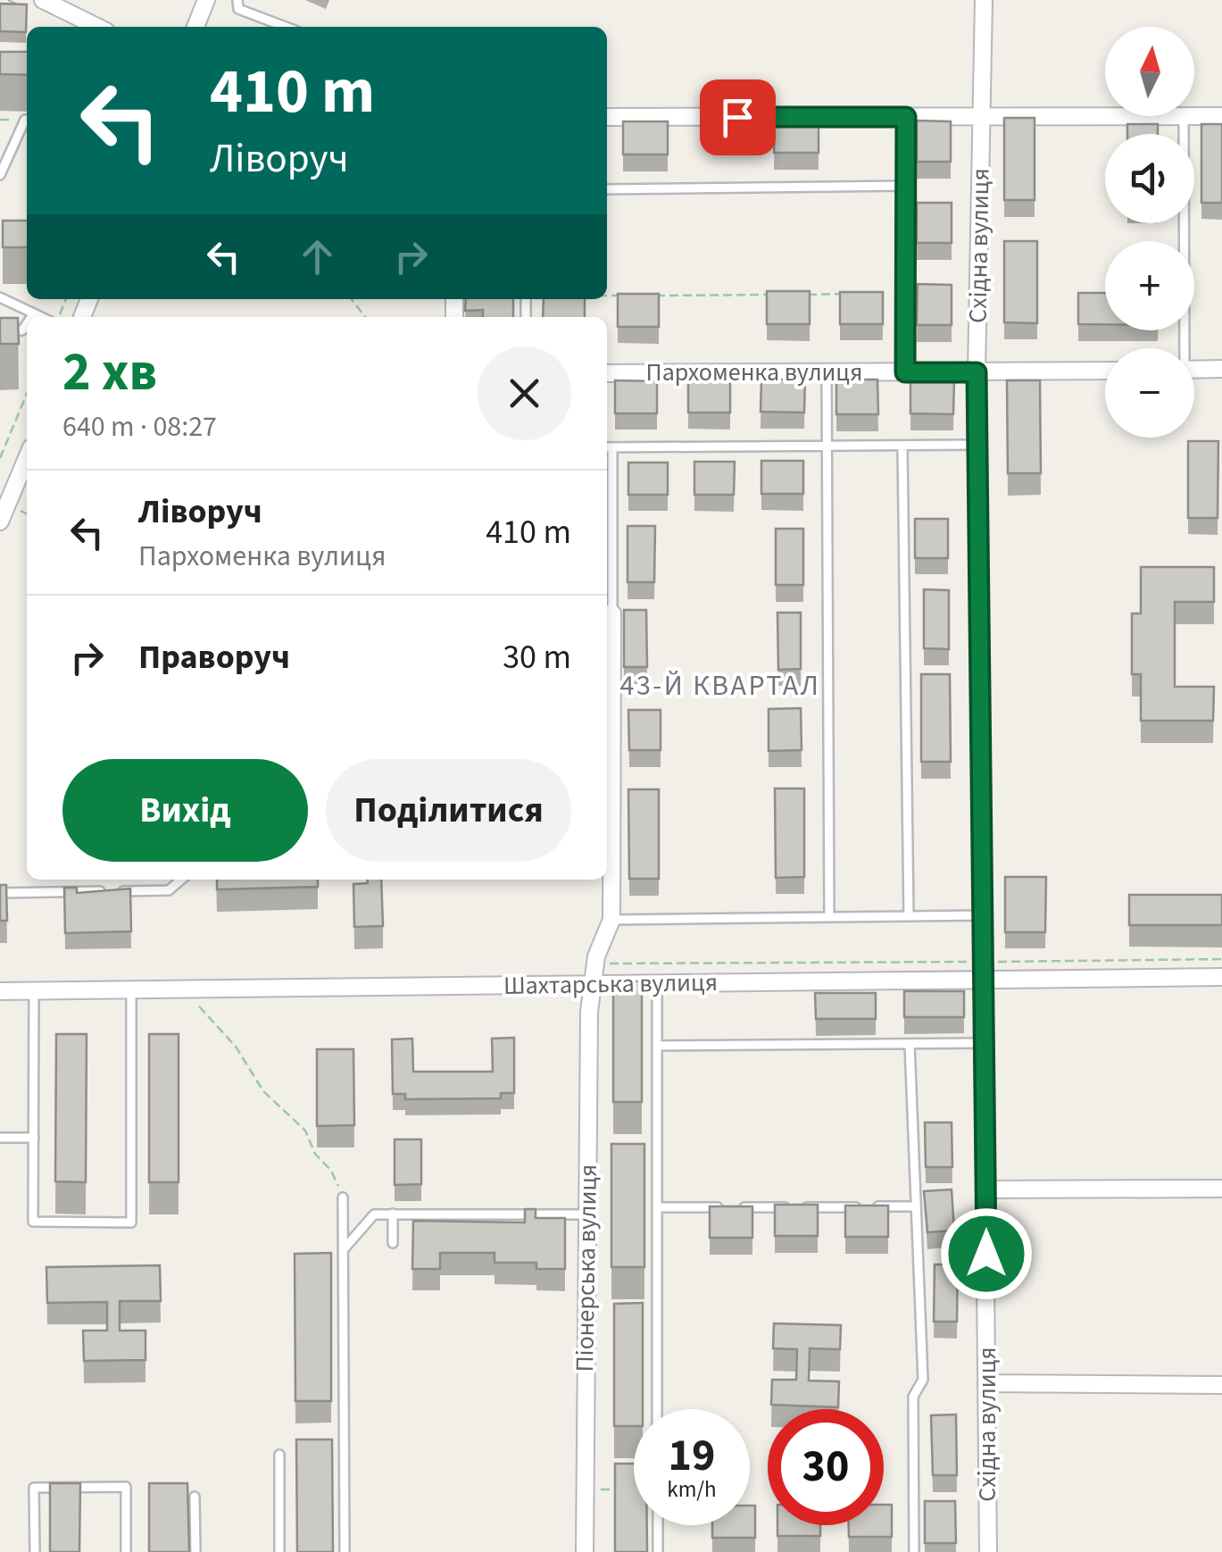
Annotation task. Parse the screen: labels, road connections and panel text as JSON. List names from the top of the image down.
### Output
{
  "streets": {
    "street": [
      "Східна вулиця",
      "Пархоменка вулиця",
      "Шахтарська вулиця",
      "Піонерська вулиця"
    ]
  },
  "crossings": [
    ["Східна вулиця", "Пархоменка вулиця"],
    ["Східна вулиця", "Шахтарська вулиця"],
    ["Шахтарська вулиця", "Піонерська вулиця"]
  ],
  "districts": ["43-Й КВАРТАЛ"],
  "north": "top",
  "page": {
    "map_buttons": ["+", "−"],
    "turn": ["410 m", "Ліворуч"],
    "heading": ["2 хв", "640 m · 08:27"],
    "list": [
      {
        "name": "Ліворуч",
        "note": "Пархоменка вулиця",
        "value": "410 m"
      },
      {
        "name": "Праворуч",
        "value": "30 m"
      }
    ],
    "buttons": ["Вихід", "Поділитися"],
    "speed": "19 km/h",
    "limit": "30"
  }
}
